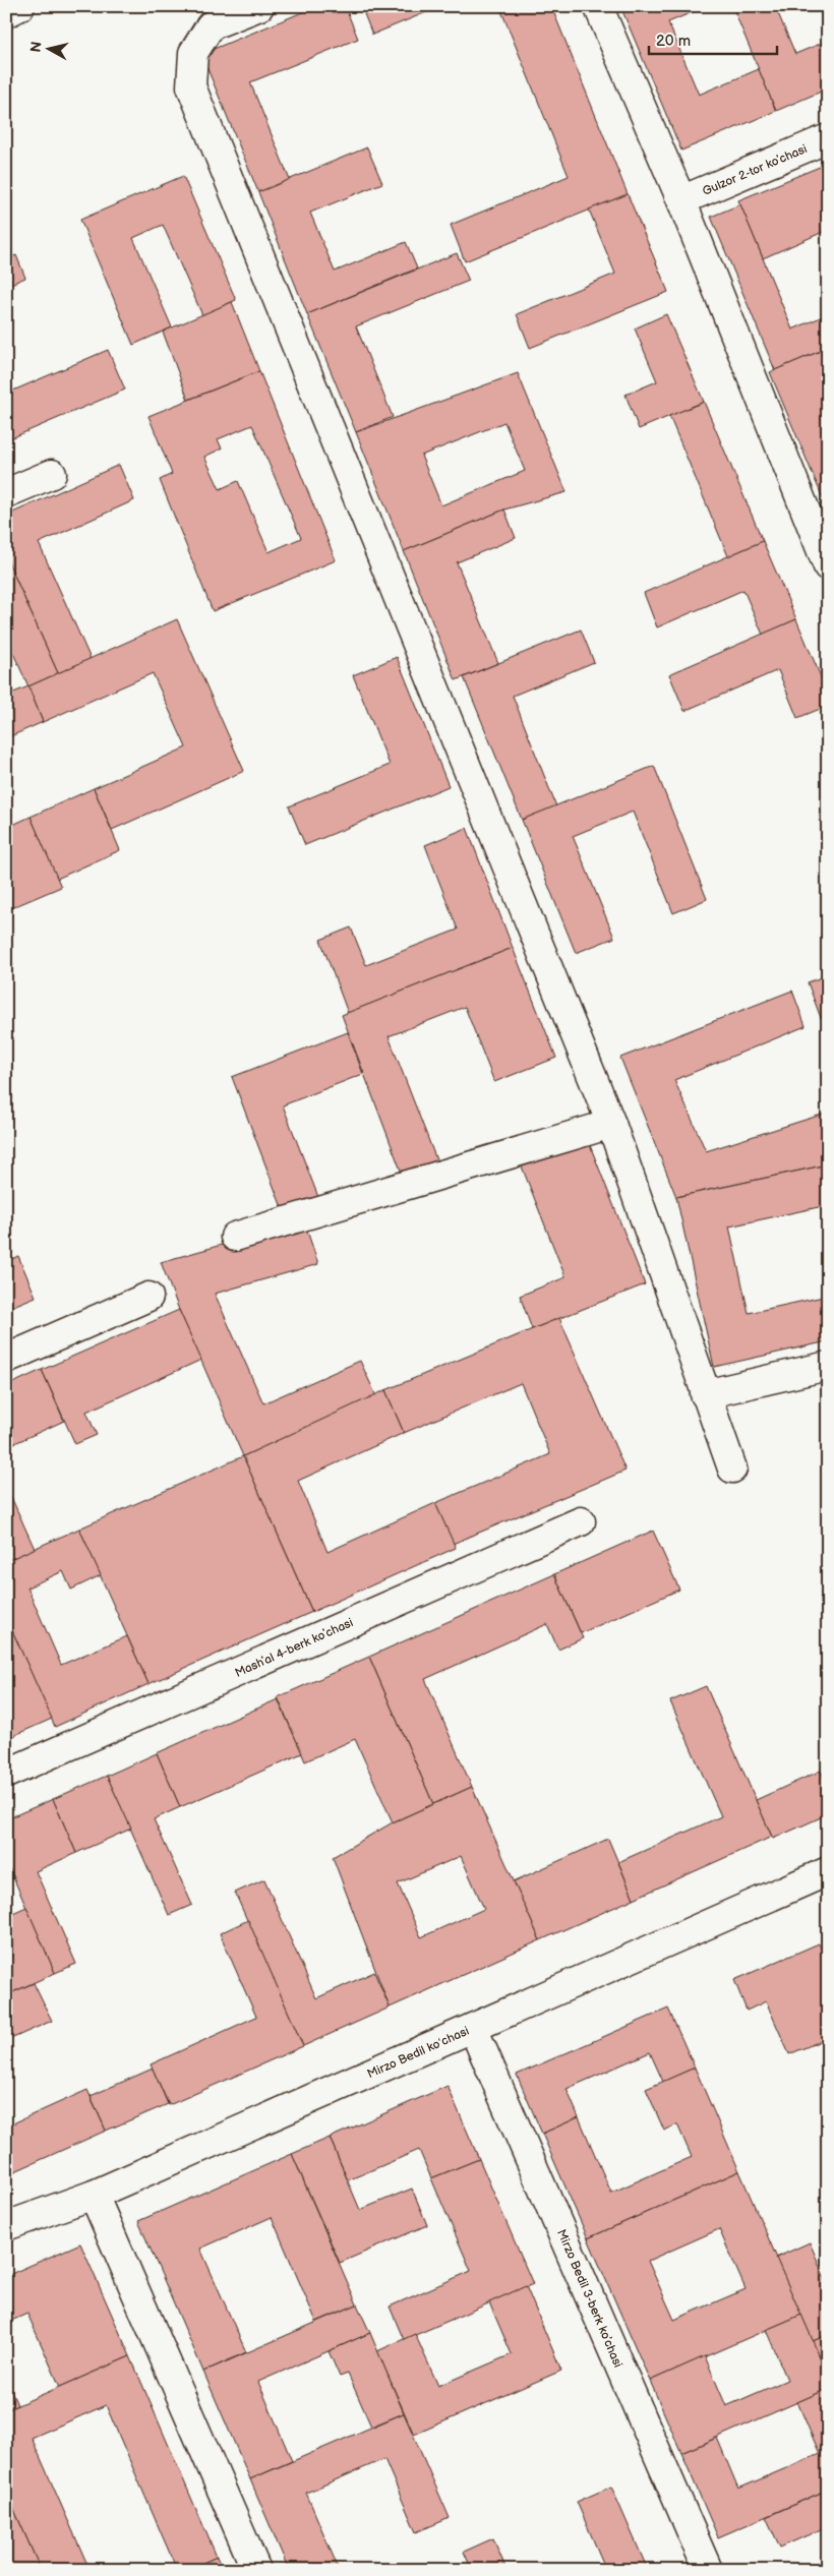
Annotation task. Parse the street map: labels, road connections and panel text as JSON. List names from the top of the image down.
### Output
{
  "streets": {
    "street": [
      "Gulzor 2-tor koʼchasi",
      "Mashʼal 4-berk koʼchasi",
      "Mirzo Bedil koʻchasi",
      "Mirzo Bedil 3-berk koʼchasi"
    ]
  },
  "crossings": [
    ["Mirzo Bedil koʻchasi", "Mirzo Bedil 3-berk koʼchasi"]
  ],
  "scale_bar": "20 m",
  "north": "left"
}
